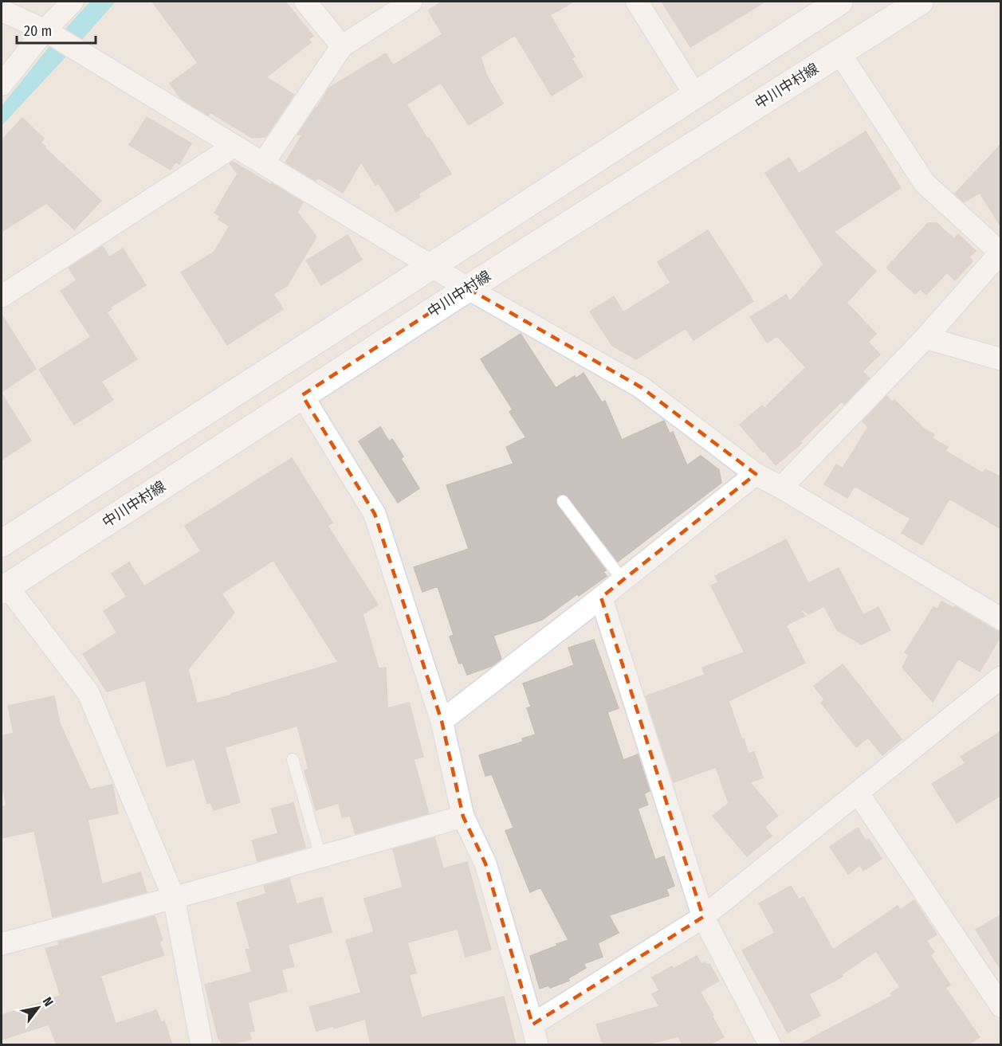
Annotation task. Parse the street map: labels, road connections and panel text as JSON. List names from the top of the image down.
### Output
{
  "streets": {
    "main road": ["中川中村線"]
  },
  "scale_bar": "20 m",
  "north": "top right"
}
